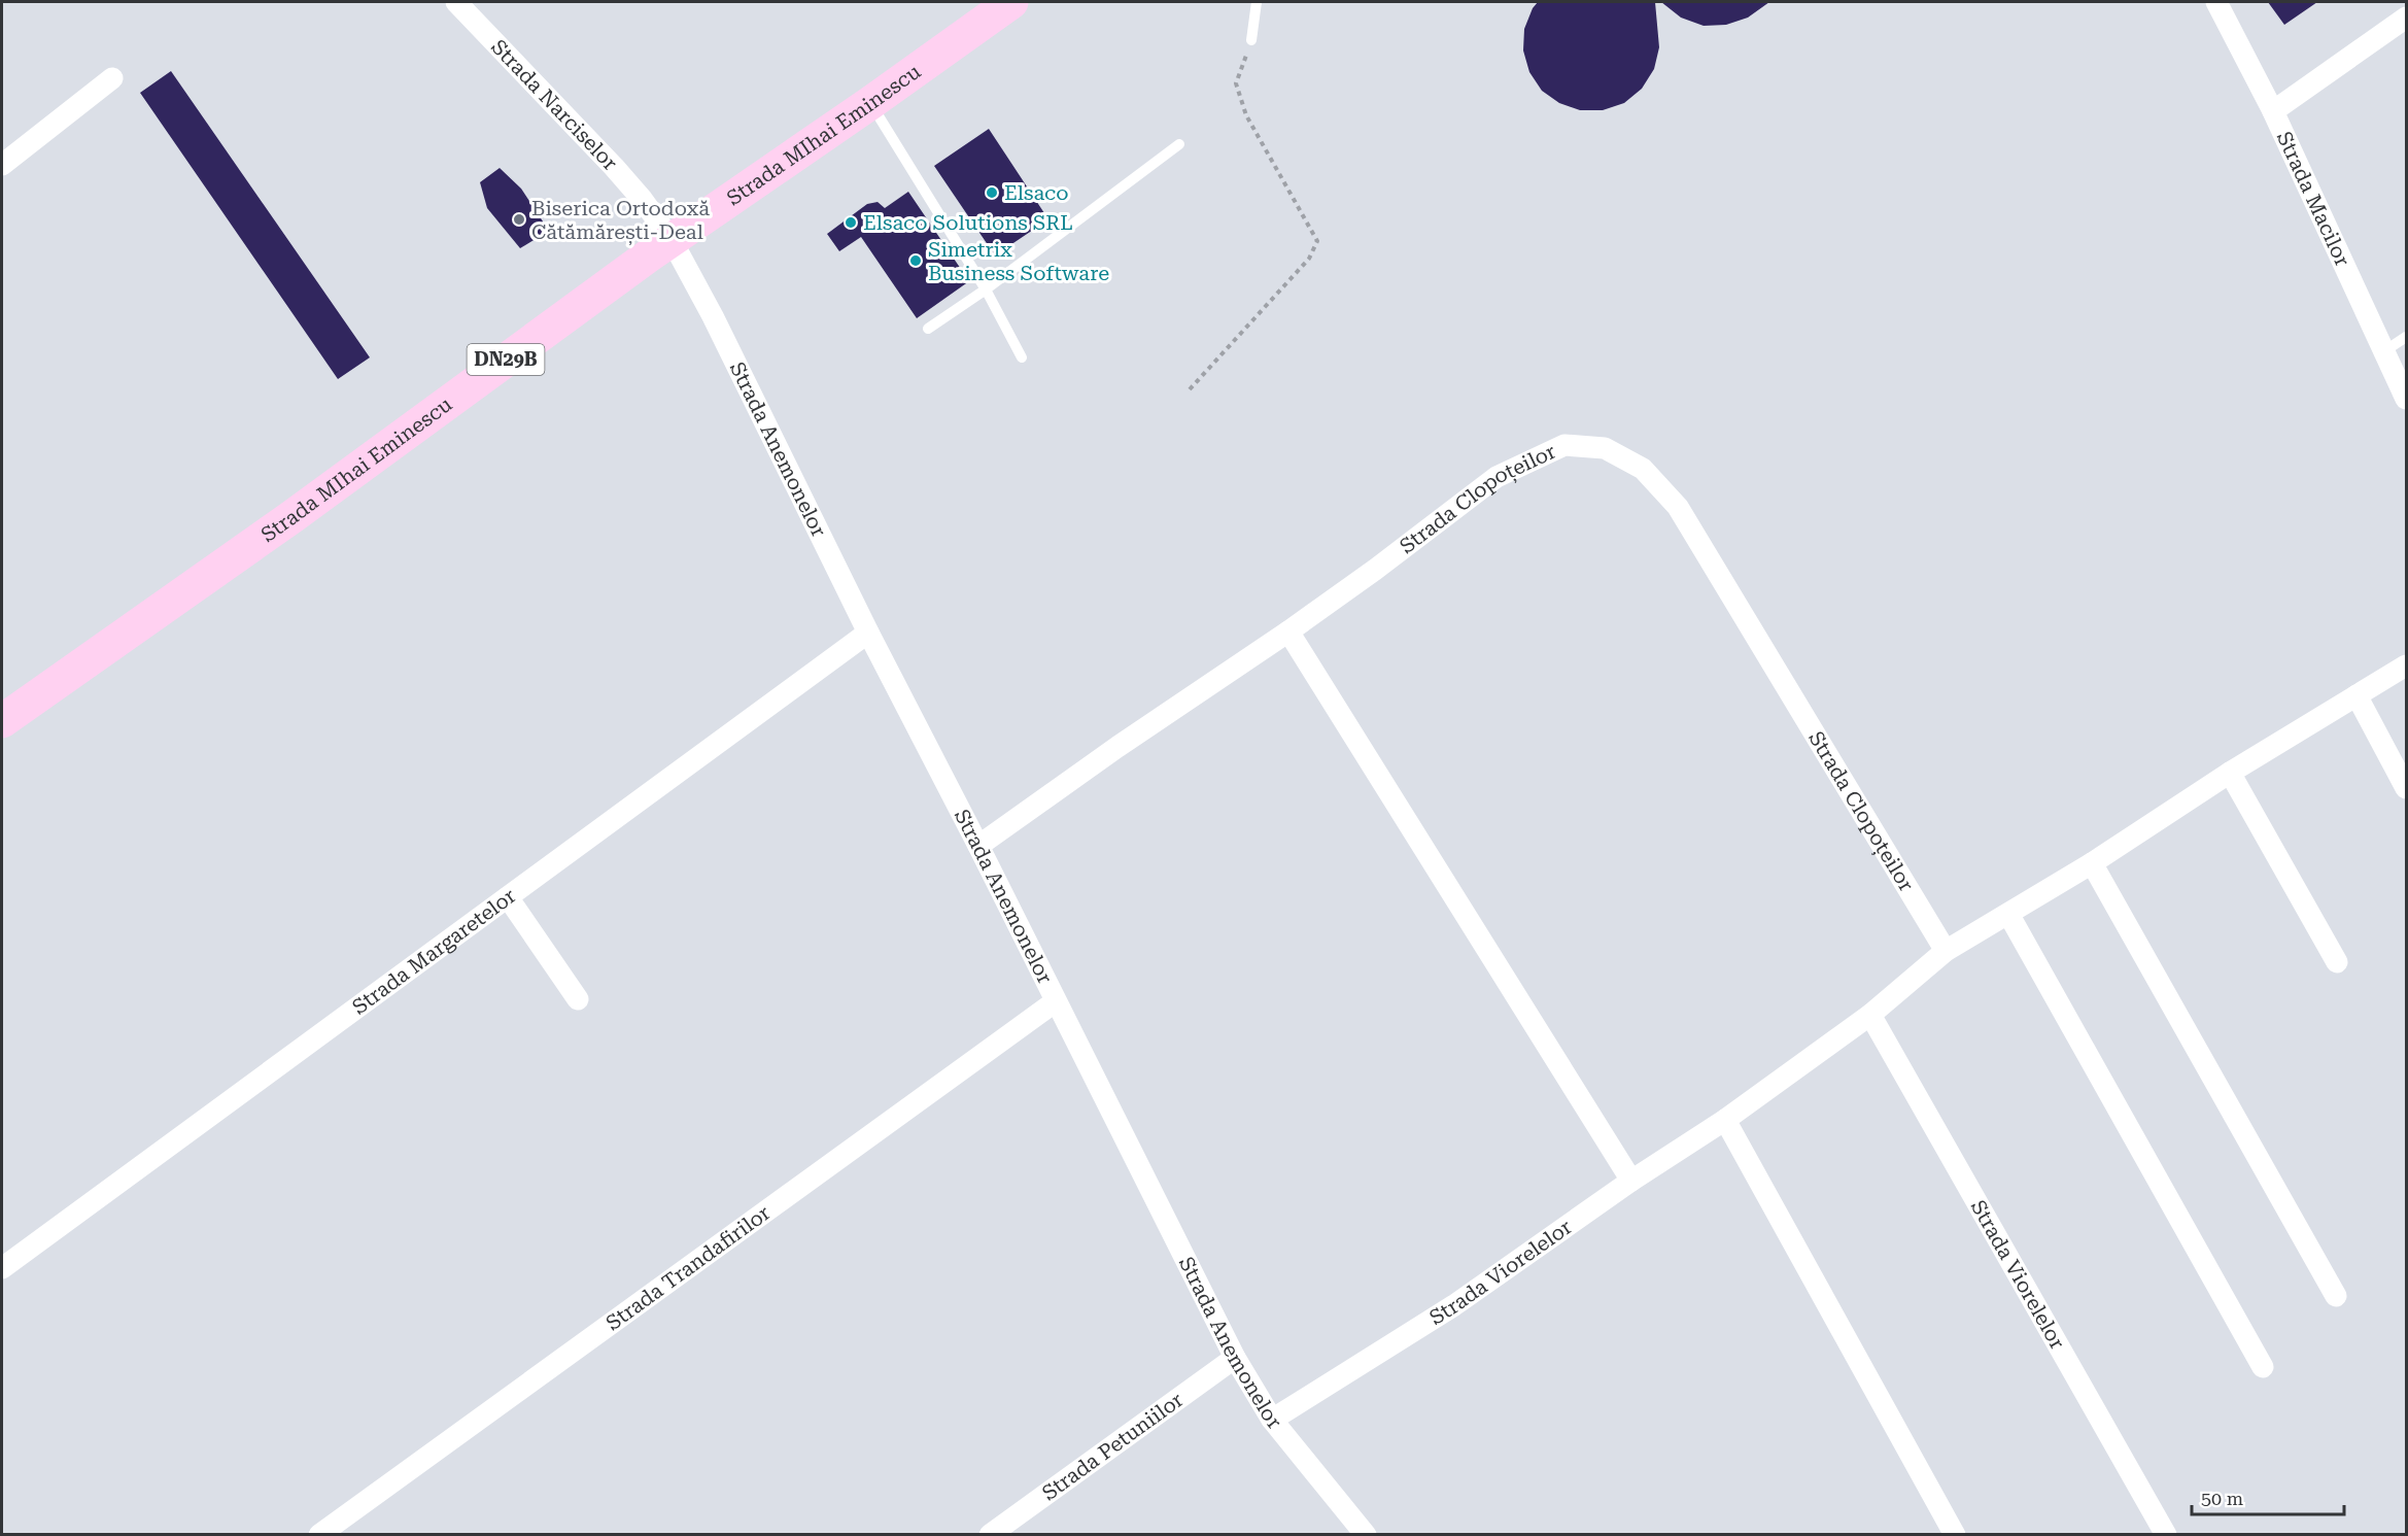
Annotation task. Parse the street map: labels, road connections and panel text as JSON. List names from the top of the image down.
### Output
{
  "streets": {
    "main road": ["Strada MIhai Eminescu", "DN29B"],
    "street": [
      "Strada Narciselor",
      "Strada Macilor",
      "Strada Anemonelor",
      "Strada Clopoțeilor",
      "Strada Margaretelor",
      "Strada Trandafirilor",
      "Strada Viorelelor",
      "Strada Petuniilor"
    ]
  },
  "crossings": [
    ["Strada Narciselor", "Strada MIhai Eminescu"],
    ["Strada Narciselor", "Strada Anemonelor"],
    ["Strada MIhai Eminescu", "Strada Anemonelor"],
    ["Strada Anemonelor", "Strada Clopoțeilor"],
    ["Strada Anemonelor", "Strada Margaretelor"],
    ["Strada Anemonelor", "Strada Trandafirilor"],
    ["Strada Anemonelor", "Strada Viorelelor"],
    ["Strada Anemonelor", "Strada Petuniilor"],
    ["Strada Clopoțeilor", "Strada Viorelelor"]
  ],
  "places": [
    "Elsaco",
    "Biserica Ortodoxă Cătămărești-Deal",
    "Elsaco Solutions SRL",
    "Simetrix Business Software"
  ],
  "scale_bar": "50 m"
}
